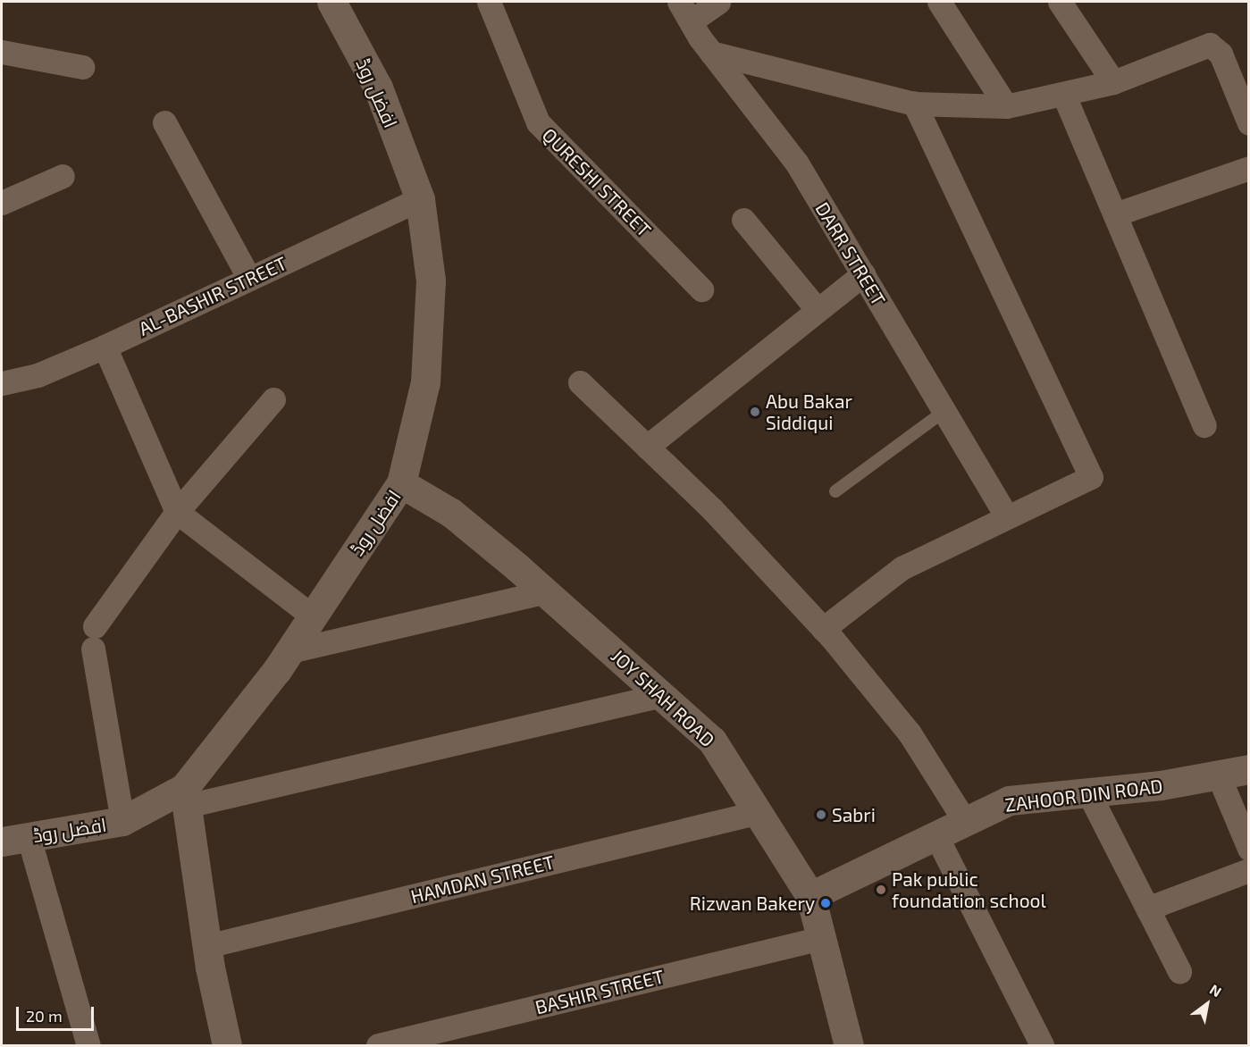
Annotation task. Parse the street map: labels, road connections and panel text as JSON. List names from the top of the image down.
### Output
{
  "streets": {
    "street": [
      "افضل روڈ",
      "QURESHI STREET",
      "DARR STREET",
      "AL-BASHIR STREET",
      "JOY SHAH ROAD",
      "ZAHOOR DIN ROAD",
      "HAMDAN STREET",
      "BASHIR STREET"
    ]
  },
  "crossings": [
    ["افضل روڈ", "AL-BASHIR STREET"],
    ["افضل روڈ", "JOY SHAH ROAD"],
    ["JOY SHAH ROAD", "ZAHOOR DIN ROAD"],
    ["JOY SHAH ROAD", "HAMDAN STREET"],
    ["JOY SHAH ROAD", "BASHIR STREET"]
  ],
  "places": [
    "Abu Bakar Siddiqui",
    "Sabri",
    "Pak public foundation school",
    "Rizwan Bakery"
  ],
  "scale_bar": "20 m",
  "north": "top right"
}
